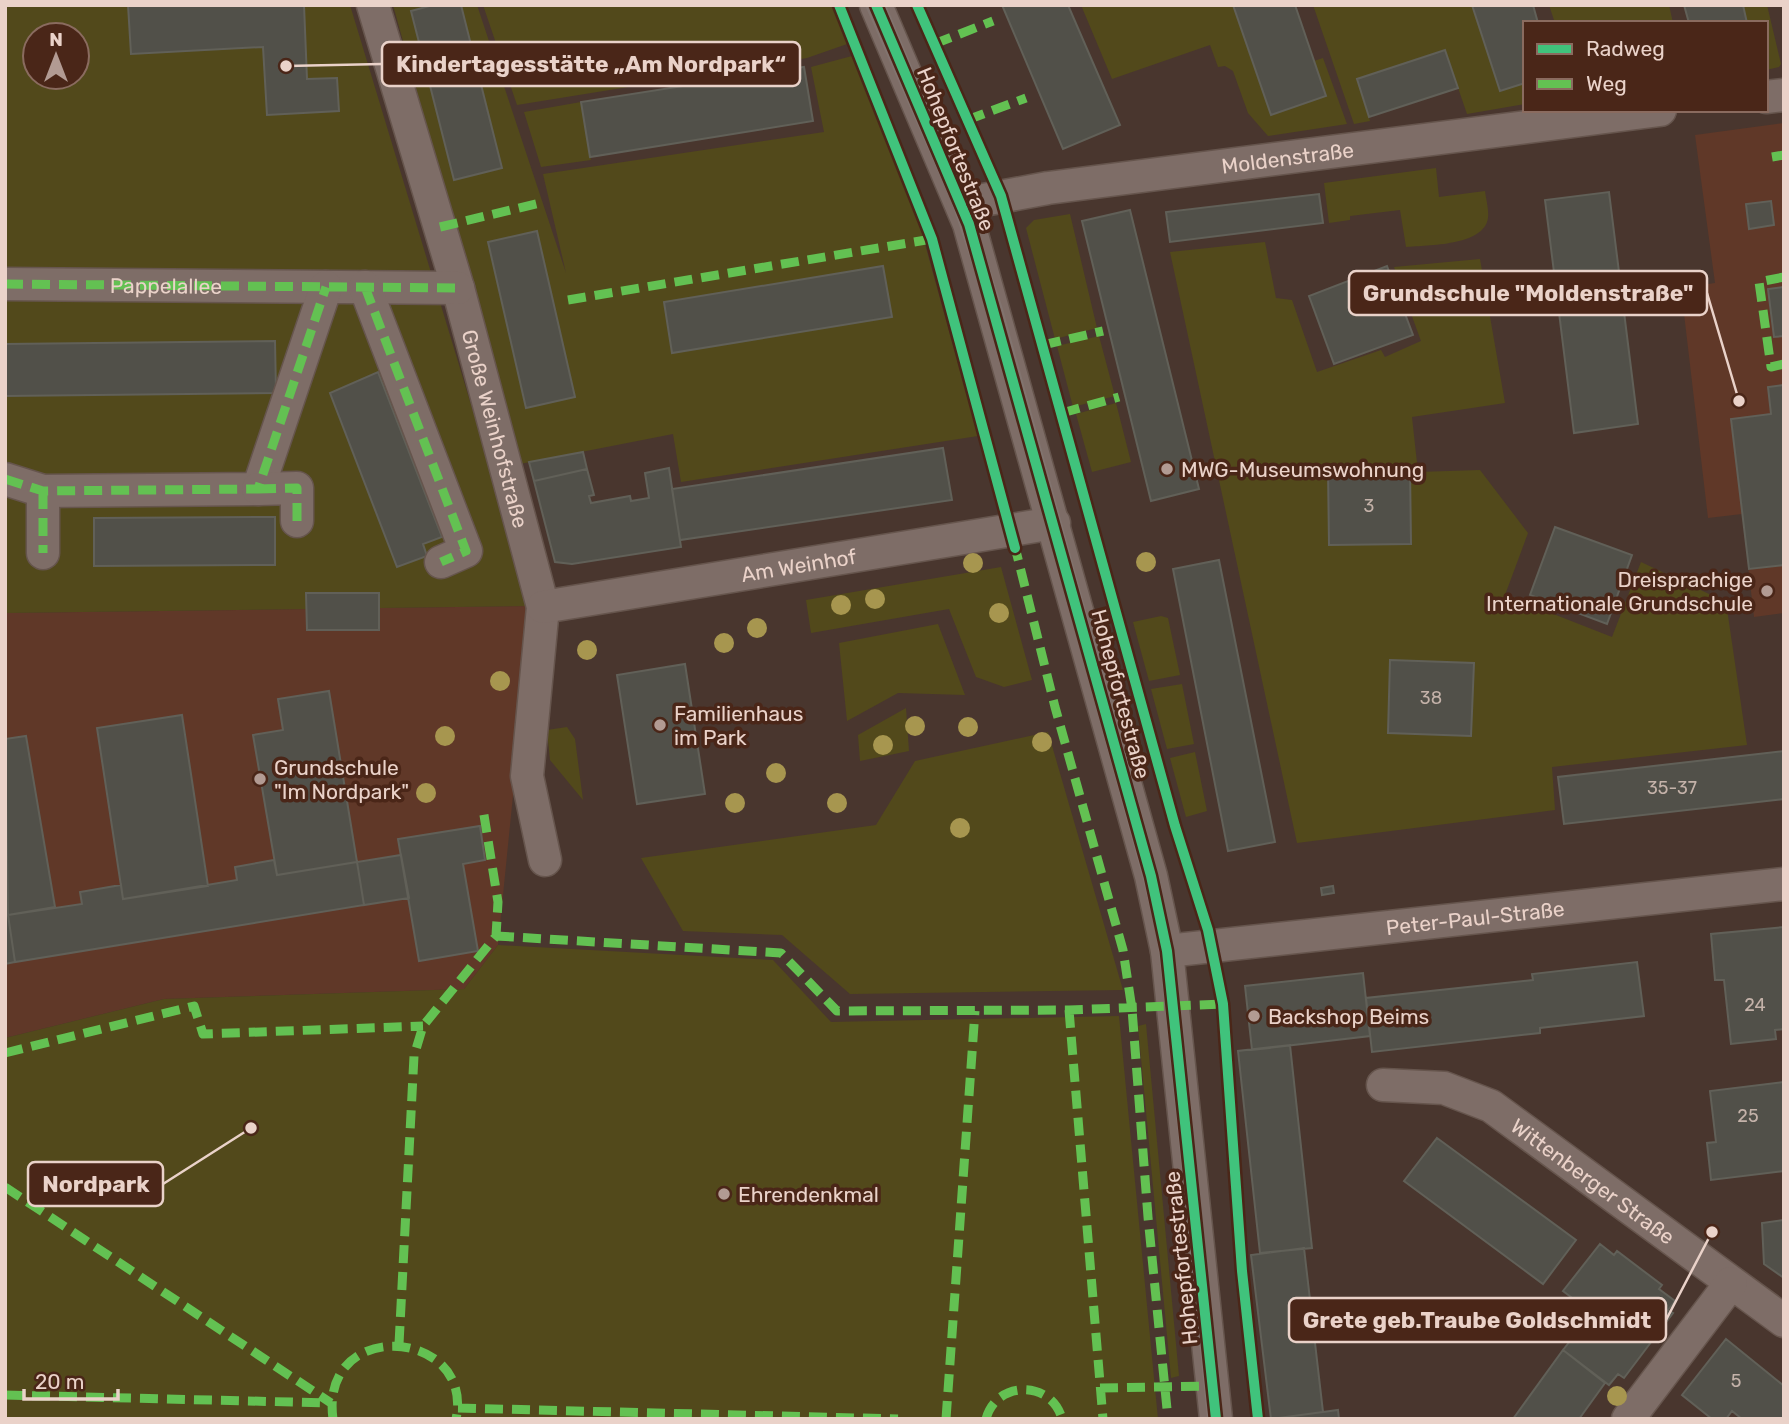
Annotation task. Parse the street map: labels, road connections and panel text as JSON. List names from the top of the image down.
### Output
{
  "streets": {
    "street": [
      "Hohepfortestraße",
      "Moldenstraße",
      "Pappelallee",
      "Große Weinhofstraße",
      "Am Weinhof",
      "Peter-Paul-Straße",
      "Wittenberger Straße"
    ]
  },
  "crossings": [
    ["Hohepfortestraße", "Moldenstraße"],
    ["Hohepfortestraße", "Am Weinhof"],
    ["Hohepfortestraße", "Peter-Paul-Straße"],
    ["Pappelallee", "Große Weinhofstraße"],
    ["Große Weinhofstraße", "Am Weinhof"]
  ],
  "places": [
    "Kindertagesstätte „Am Nordpark“",
    "Grundschule \"Moldenstraße\"",
    "MWG-Museumswohnung",
    "Dreisprachige Internationale Grundschule",
    "Familienhaus im Park",
    "Grundschule \"Im Nordpark\"",
    "Backshop Beims",
    "Nordpark",
    "Ehrendenkmal",
    "Grete geb.Traube Goldschmidt"
  ],
  "house_numbers": [
    "3",
    "38",
    "35-37",
    "24",
    "25",
    "5"
  ],
  "legend": ["Radweg", "Weg"],
  "scale_bar": "20 m",
  "north": "top"
}
